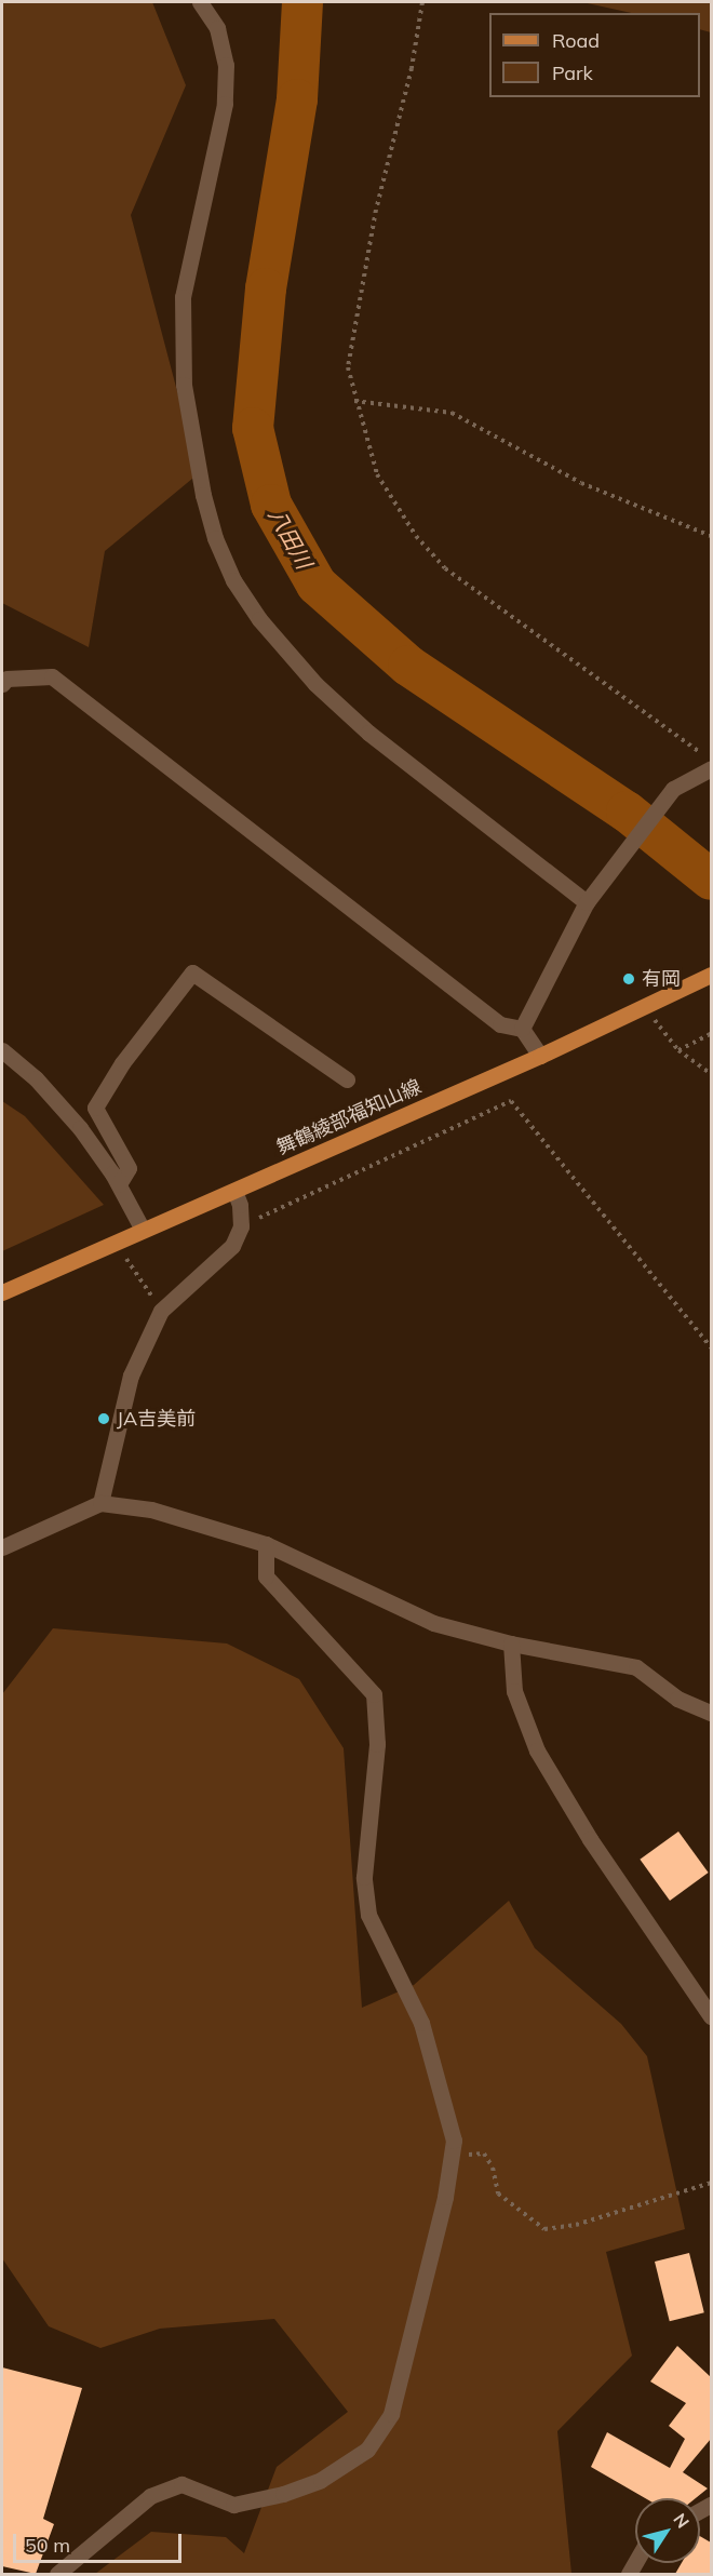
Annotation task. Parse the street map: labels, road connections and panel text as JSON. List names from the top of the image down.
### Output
{
  "streets": {
    "main road": ["舞鶴綾部福知山線"]
  },
  "water": ["八田川"],
  "places": ["有岡", "JA吉美前"],
  "legend": ["Road", "Park"],
  "scale_bar": "50 m",
  "north": "top right"
}
